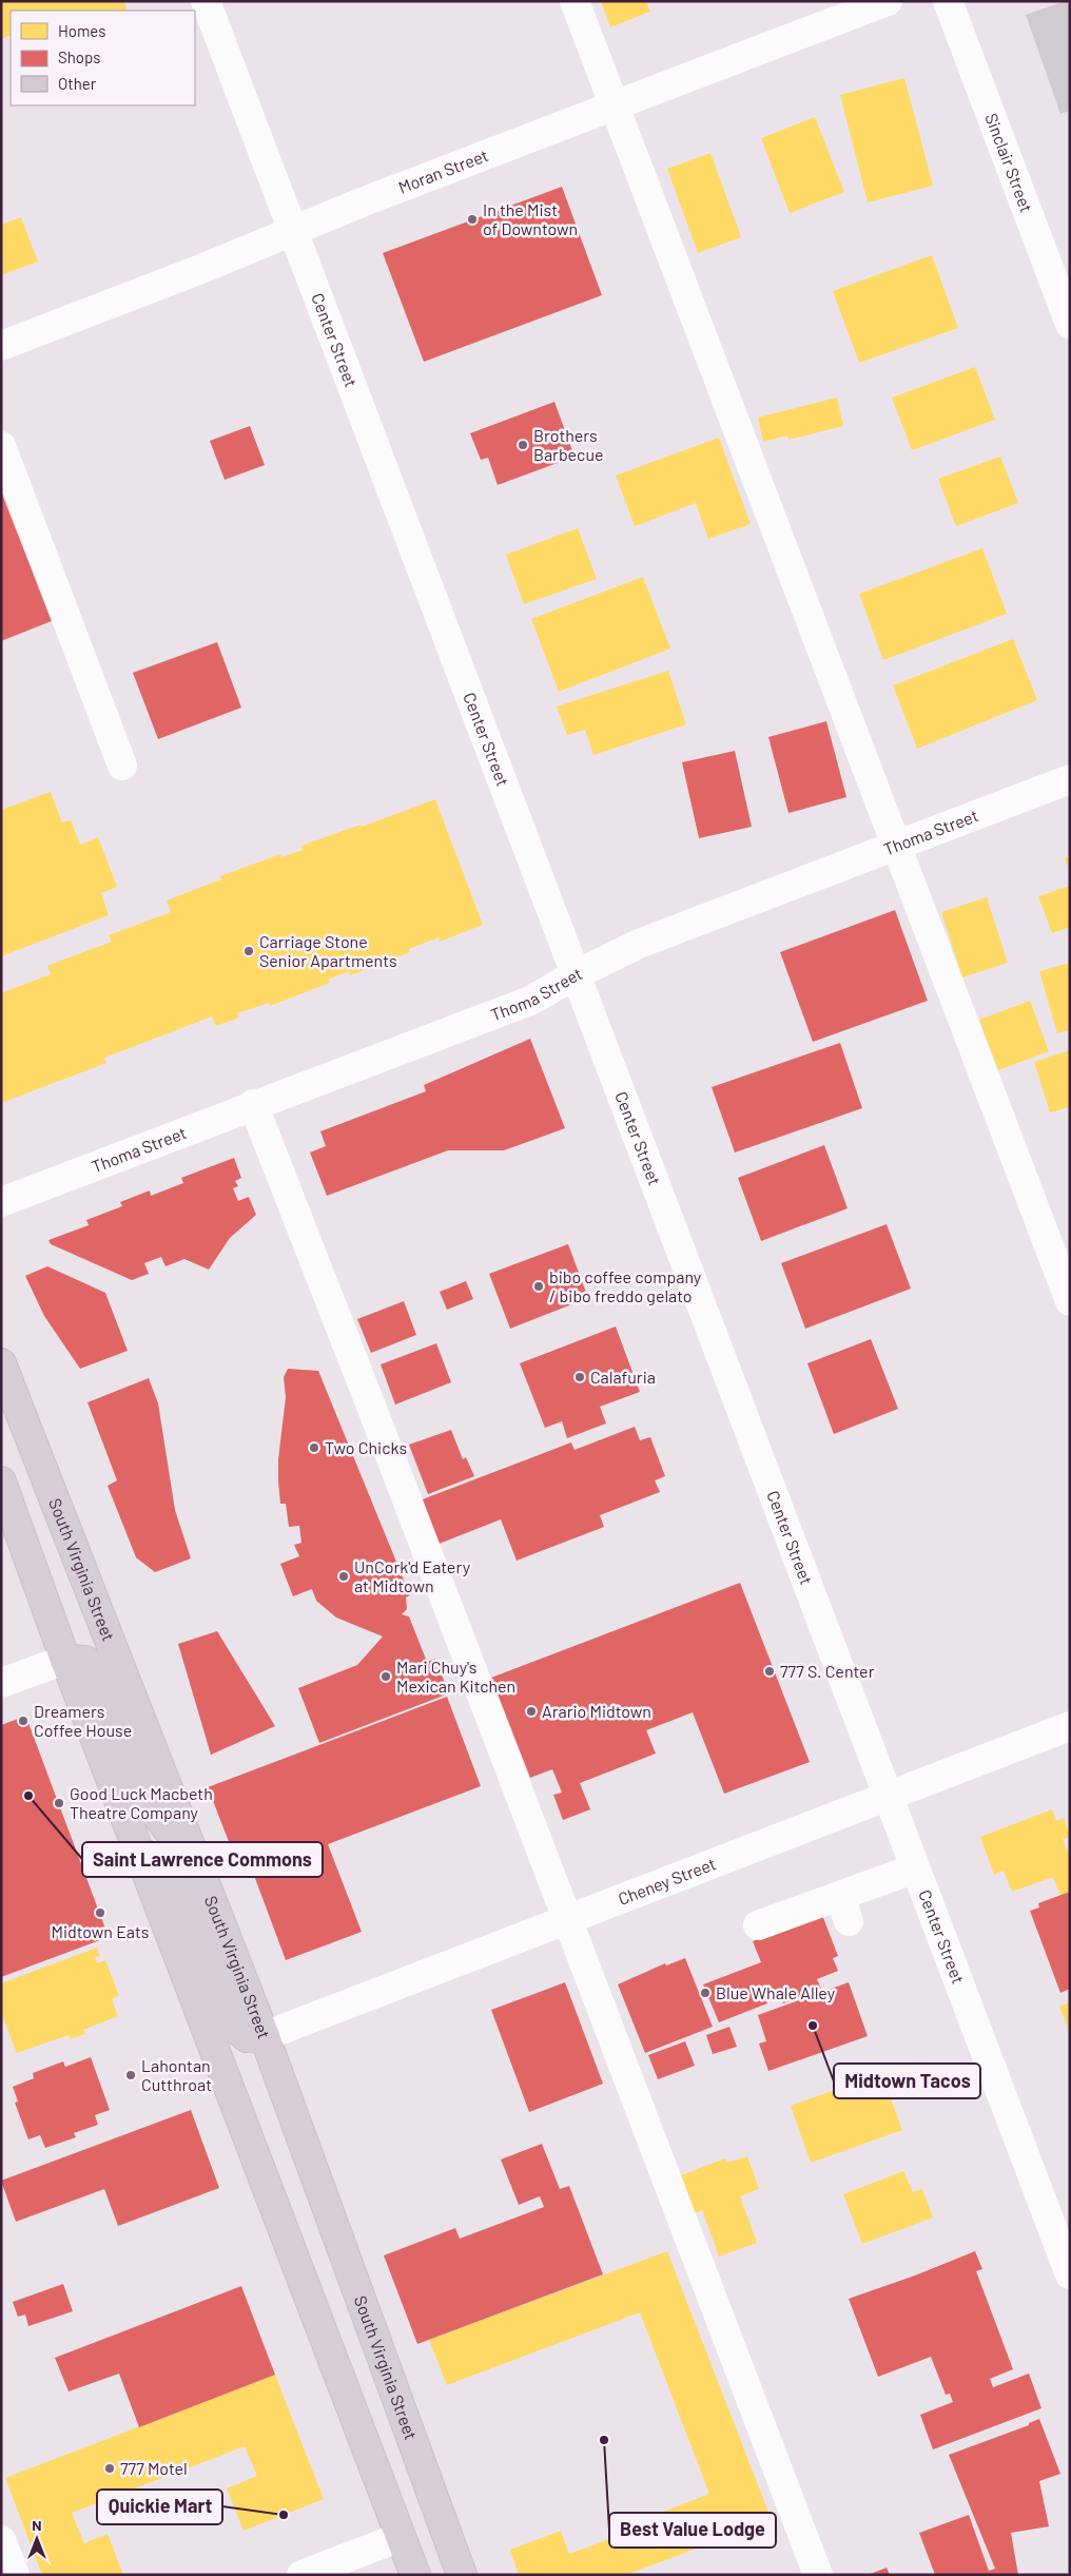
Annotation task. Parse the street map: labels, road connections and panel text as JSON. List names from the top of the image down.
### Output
{
  "streets": {
    "main road": ["South Virginia Street"],
    "street": [
      "Sinclair Street",
      "Moran Street",
      "Center Street",
      "Thoma Street",
      "Cheney Street"
    ]
  },
  "crossings": [
    ["Moran Street", "Center Street"],
    ["Center Street", "Thoma Street"],
    ["Center Street", "Cheney Street"],
    ["South Virginia Street", "Cheney Street"]
  ],
  "places": [
    "In the Mist of Downtown",
    "Brothers Barbecue",
    "Carriage Stone Senior Apartments",
    "bibo coffee company / bibo freddo gelato",
    "Calafuria",
    "Two Chicks",
    "UnCork'd Eatery at Midtown",
    "777 S. Center",
    "Mari Chuy's Mexican Kitchen",
    "Arario Midtown",
    "Dreamers Coffee House",
    "Saint Lawrence Commons",
    "Good Luck Macbeth Theatre Company",
    "Midtown Eats",
    "Blue Whale Alley",
    "Midtown Tacos",
    "Lahontan Cutthroat",
    "Best Value Lodge",
    "777 Motel",
    "Quickie Mart"
  ],
  "legend": ["Homes", "Shops", "Other"],
  "north": "top"
}
